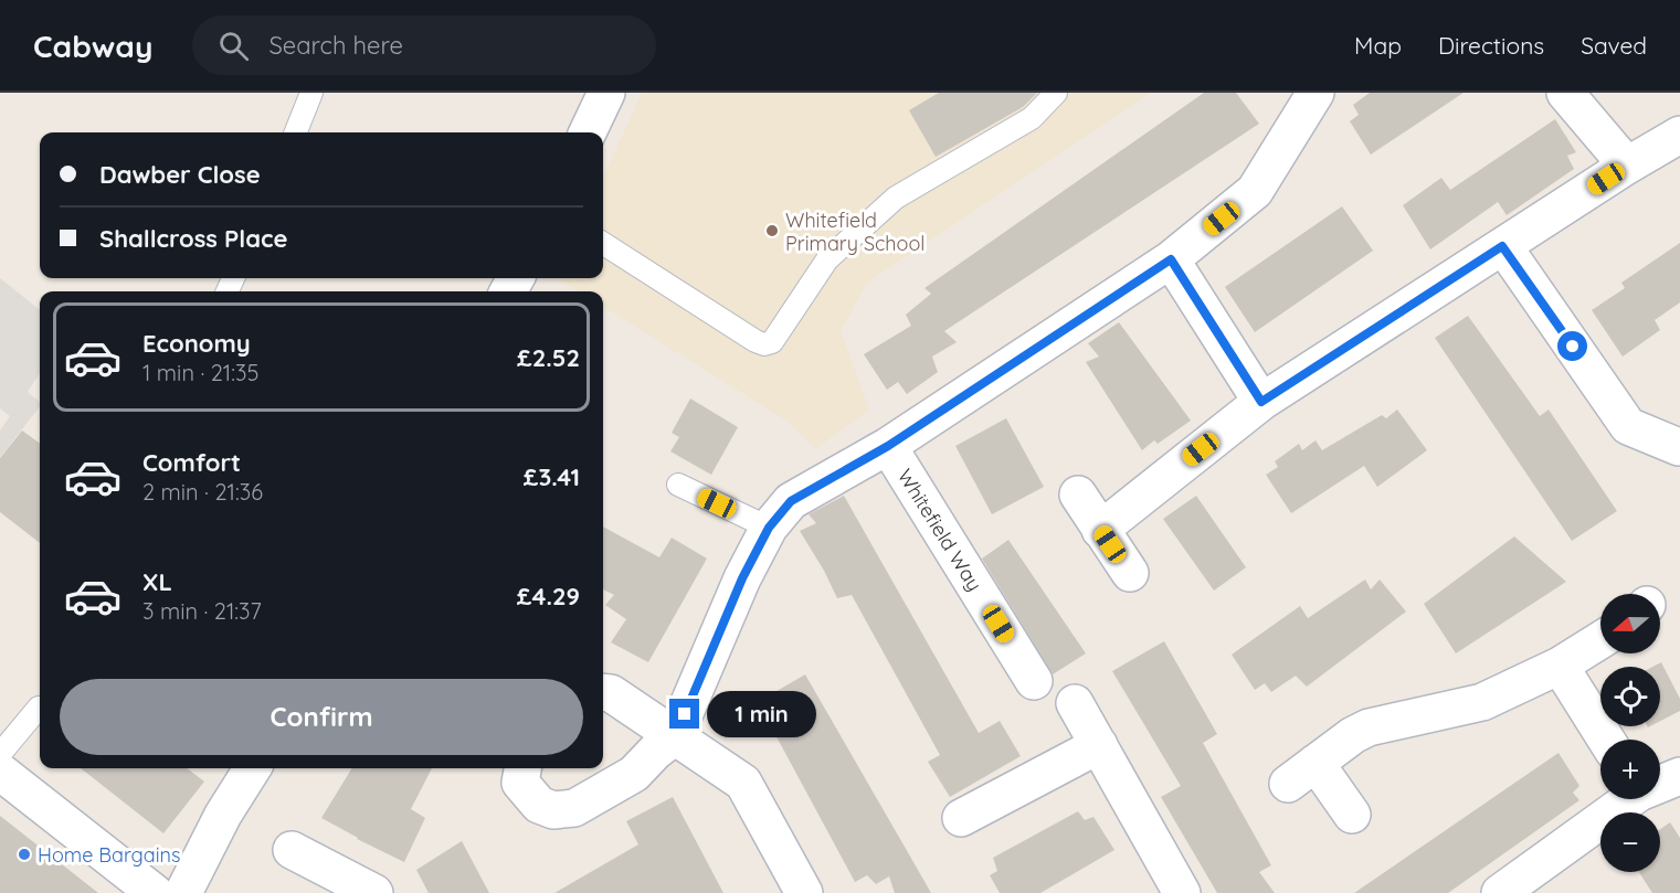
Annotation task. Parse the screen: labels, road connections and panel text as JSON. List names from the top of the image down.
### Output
{
  "streets": {
    "street": ["Whitefield Way"]
  },
  "places": ["Whitefield Primary School", "Home Bargains"],
  "north": "left",
  "page": {
    "header": "Cabway",
    "search": "Search here",
    "nav": ["Map", "Directions", "Saved"],
    "banner": ["Dawber Close", "Shallcross Place"],
    "list": [
      {
        "name": "Economy",
        "note": "1 min · 21:35",
        "value": "£2.52"
      },
      {
        "name": "Comfort",
        "note": "2 min · 21:36",
        "value": "£3.41"
      },
      {
        "name": "XL",
        "note": "3 min · 21:37",
        "value": "£4.29"
      }
    ],
    "map_buttons": ["+", "−"],
    "buttons": "Confirm",
    "bubble": "1 min"
  }
}
